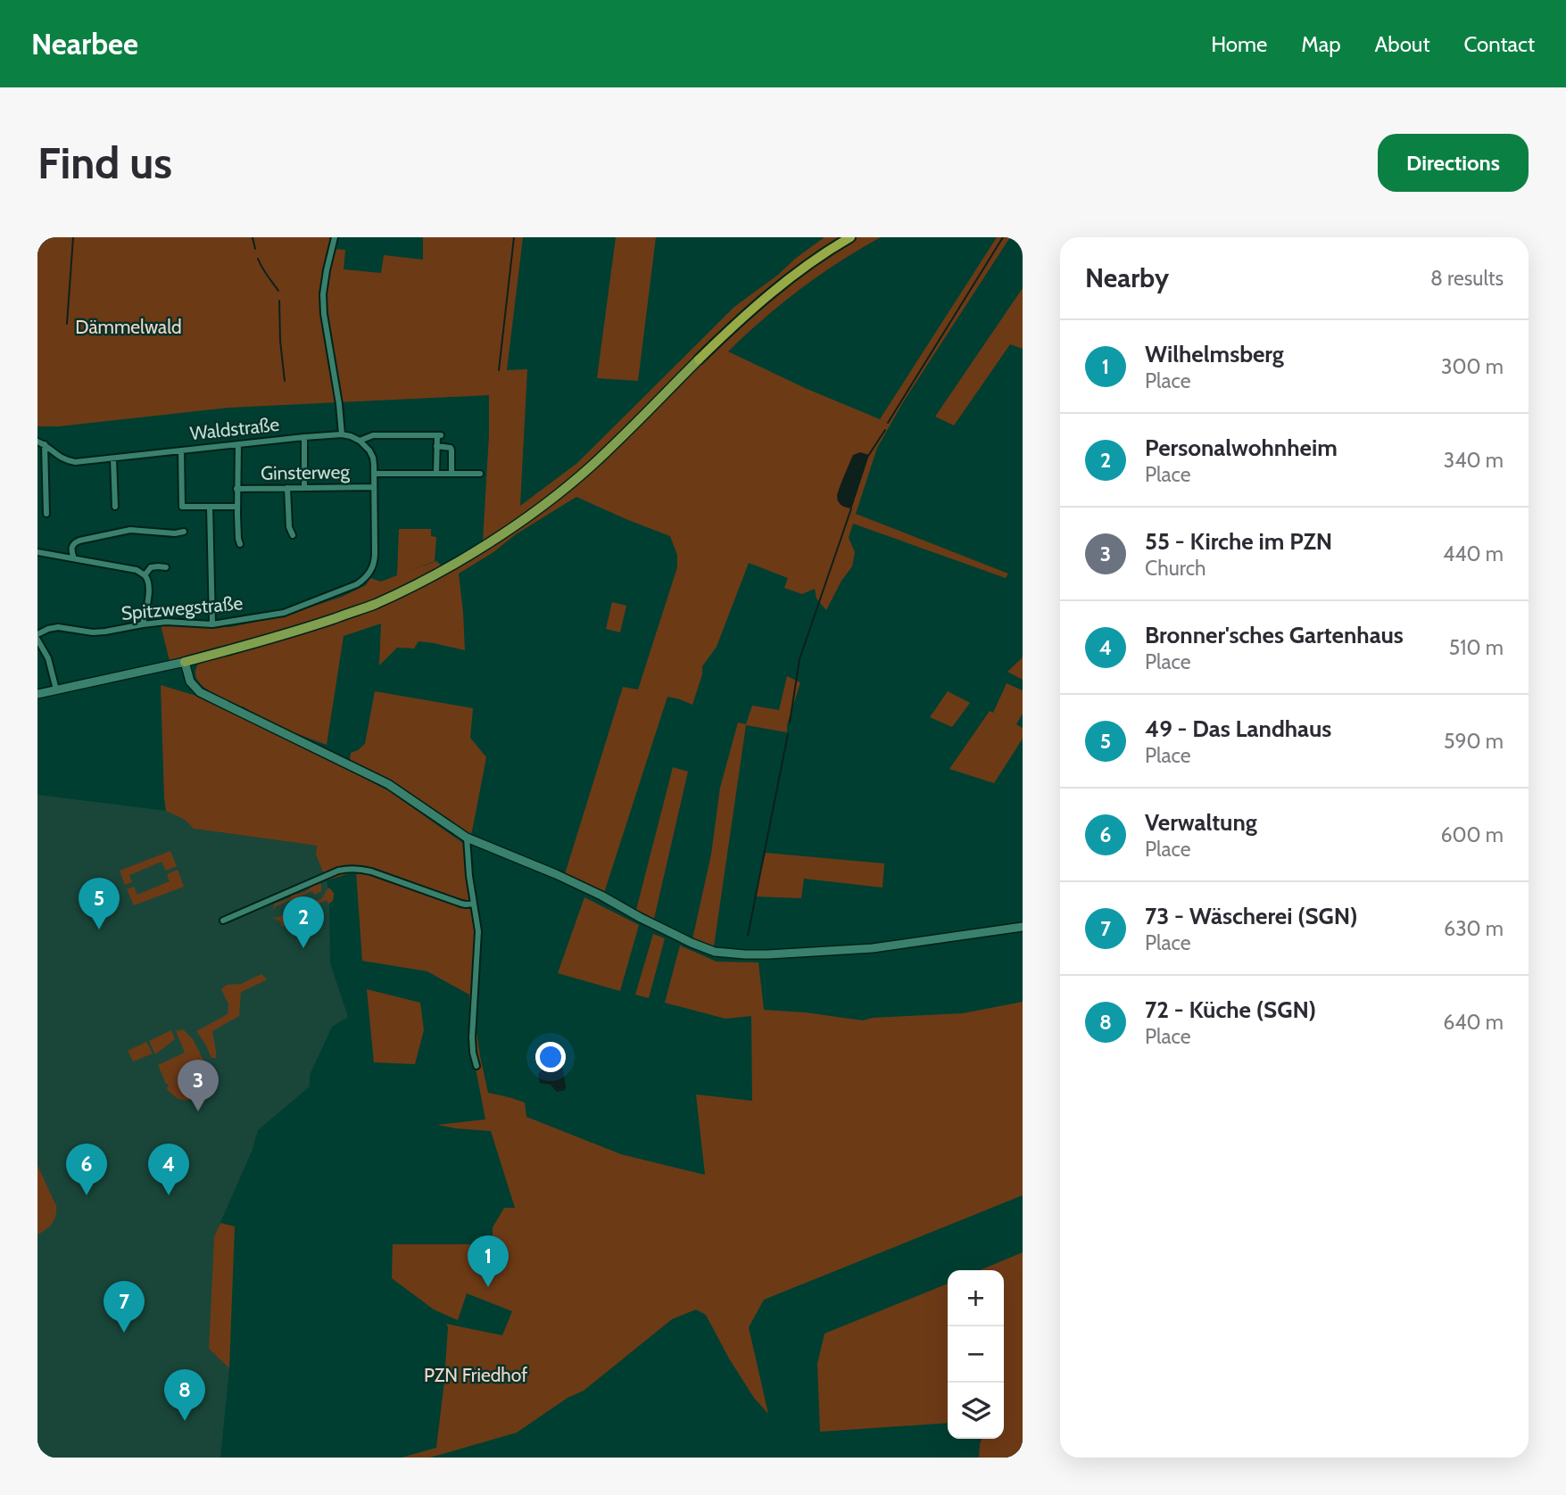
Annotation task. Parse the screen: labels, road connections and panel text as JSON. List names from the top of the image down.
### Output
{
  "streets": {
    "street": ["Waldstraße", "Ginsterweg", "Spitzwegstraße"]
  },
  "crossings": [
    ["Waldstraße", "Spitzwegstraße"],
    ["Ginsterweg", "Spitzwegstraße"]
  ],
  "parks": ["Dämmelwald", "PZN Friedhof"],
  "page": {
    "header": "Nearbee",
    "nav": [
      "Home",
      "Map",
      "About",
      "Contact"
    ],
    "buttons": "Directions",
    "title": "Find us",
    "heading": ["Nearby", "8 results"],
    "list": [
      {
        "mark": "1",
        "name": "Wilhelmsberg",
        "note": "Place",
        "value": "300 m"
      },
      {
        "mark": "2",
        "name": "Personalwohnheim",
        "note": "Place",
        "value": "340 m"
      },
      {
        "mark": "3",
        "name": "55 - Kirche im PZN",
        "note": "Church",
        "value": "440 m"
      },
      {
        "mark": "4",
        "name": "Bronner'sches Gartenhaus",
        "note": "Place",
        "value": "510 m"
      },
      {
        "mark": "5",
        "name": "49 - Das Landhaus",
        "note": "Place",
        "value": "590 m"
      },
      {
        "mark": "6",
        "name": "Verwaltung",
        "note": "Place",
        "value": "600 m"
      },
      {
        "mark": "7",
        "name": "73 - Wäscherei (SGN)",
        "note": "Place",
        "value": "630 m"
      },
      {
        "mark": "8",
        "name": "72 - Küche (SGN)",
        "note": "Place",
        "value": "640 m"
      }
    ],
    "pins": [
      "5",
      "2",
      "3",
      "4",
      "6",
      "1",
      "7",
      "8"
    ],
    "map_buttons": ["+", "−"]
  }
}
